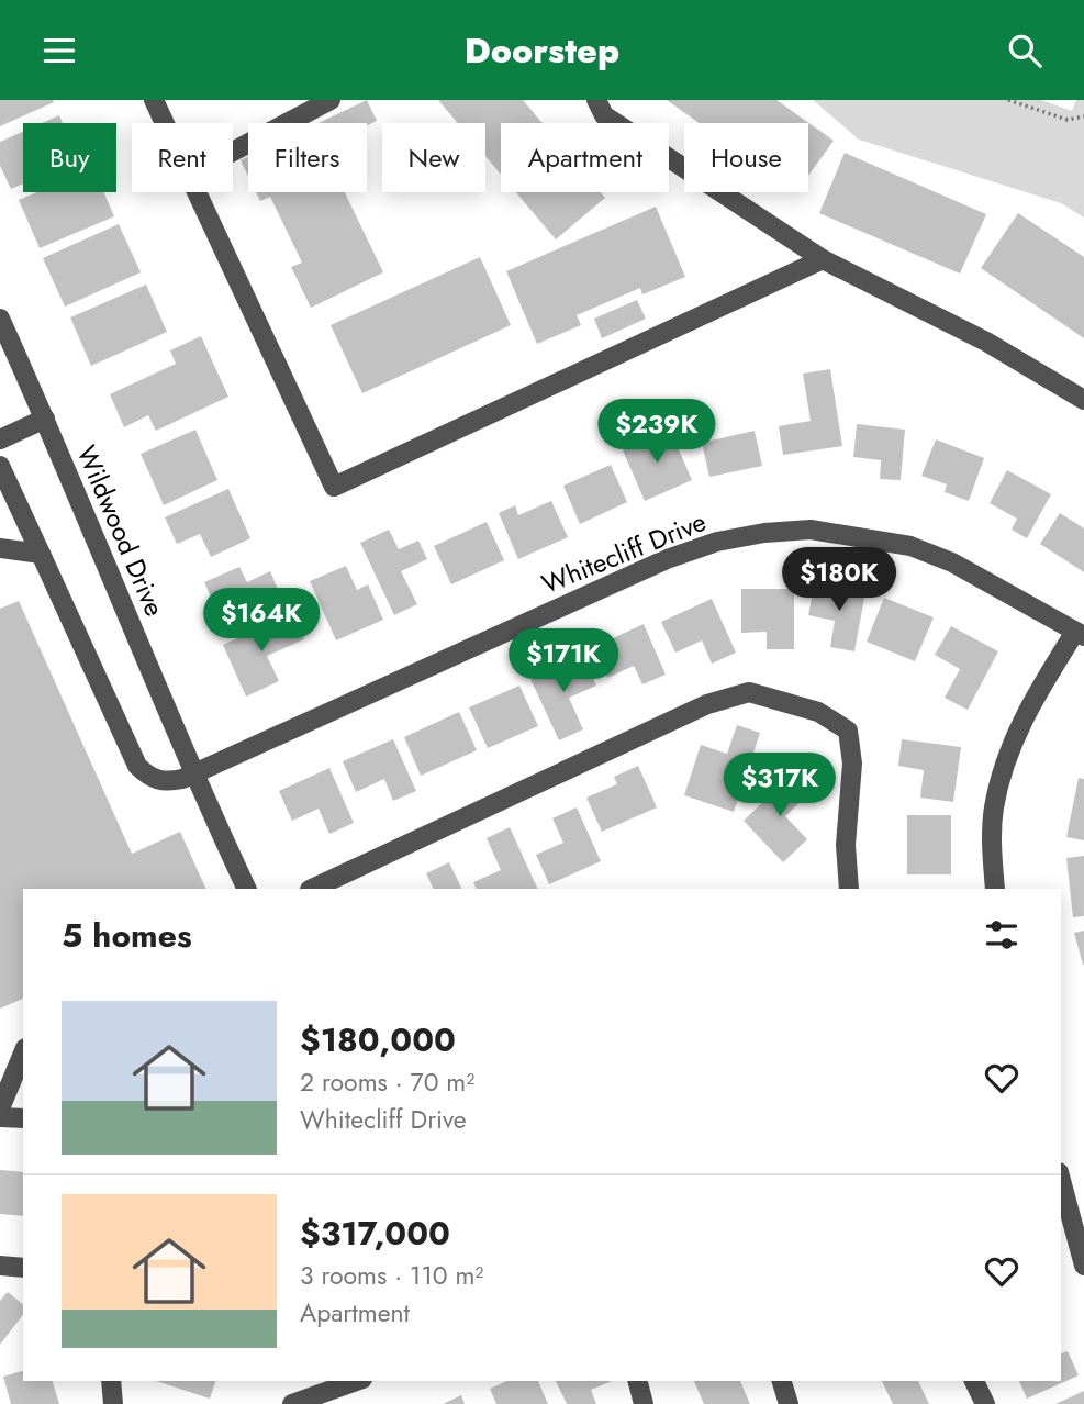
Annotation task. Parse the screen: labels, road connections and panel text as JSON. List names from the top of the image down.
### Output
{
  "streets": {
    "street": ["Wildwood Drive", "Whitecliff Drive"]
  },
  "crossings": [
    ["Wildwood Drive", "Whitecliff Drive"]
  ],
  "page": {
    "header": "Doorstep",
    "chip": [
      "Buy",
      "Rent",
      "Filters",
      "New",
      "Apartment",
      "House"
    ],
    "price": [
      "$239K",
      "$180K",
      "$164K",
      "$171K",
      "$317K"
    ],
    "heading": "5 homes",
    "list": [
      {
        "name": "$180,000",
        "note": "2 rooms · 70 m² · Whitecliff Drive"
      },
      {
        "name": "$317,000",
        "note": "3 rooms · 110 m² · Apartment"
      }
    ]
  }
}
